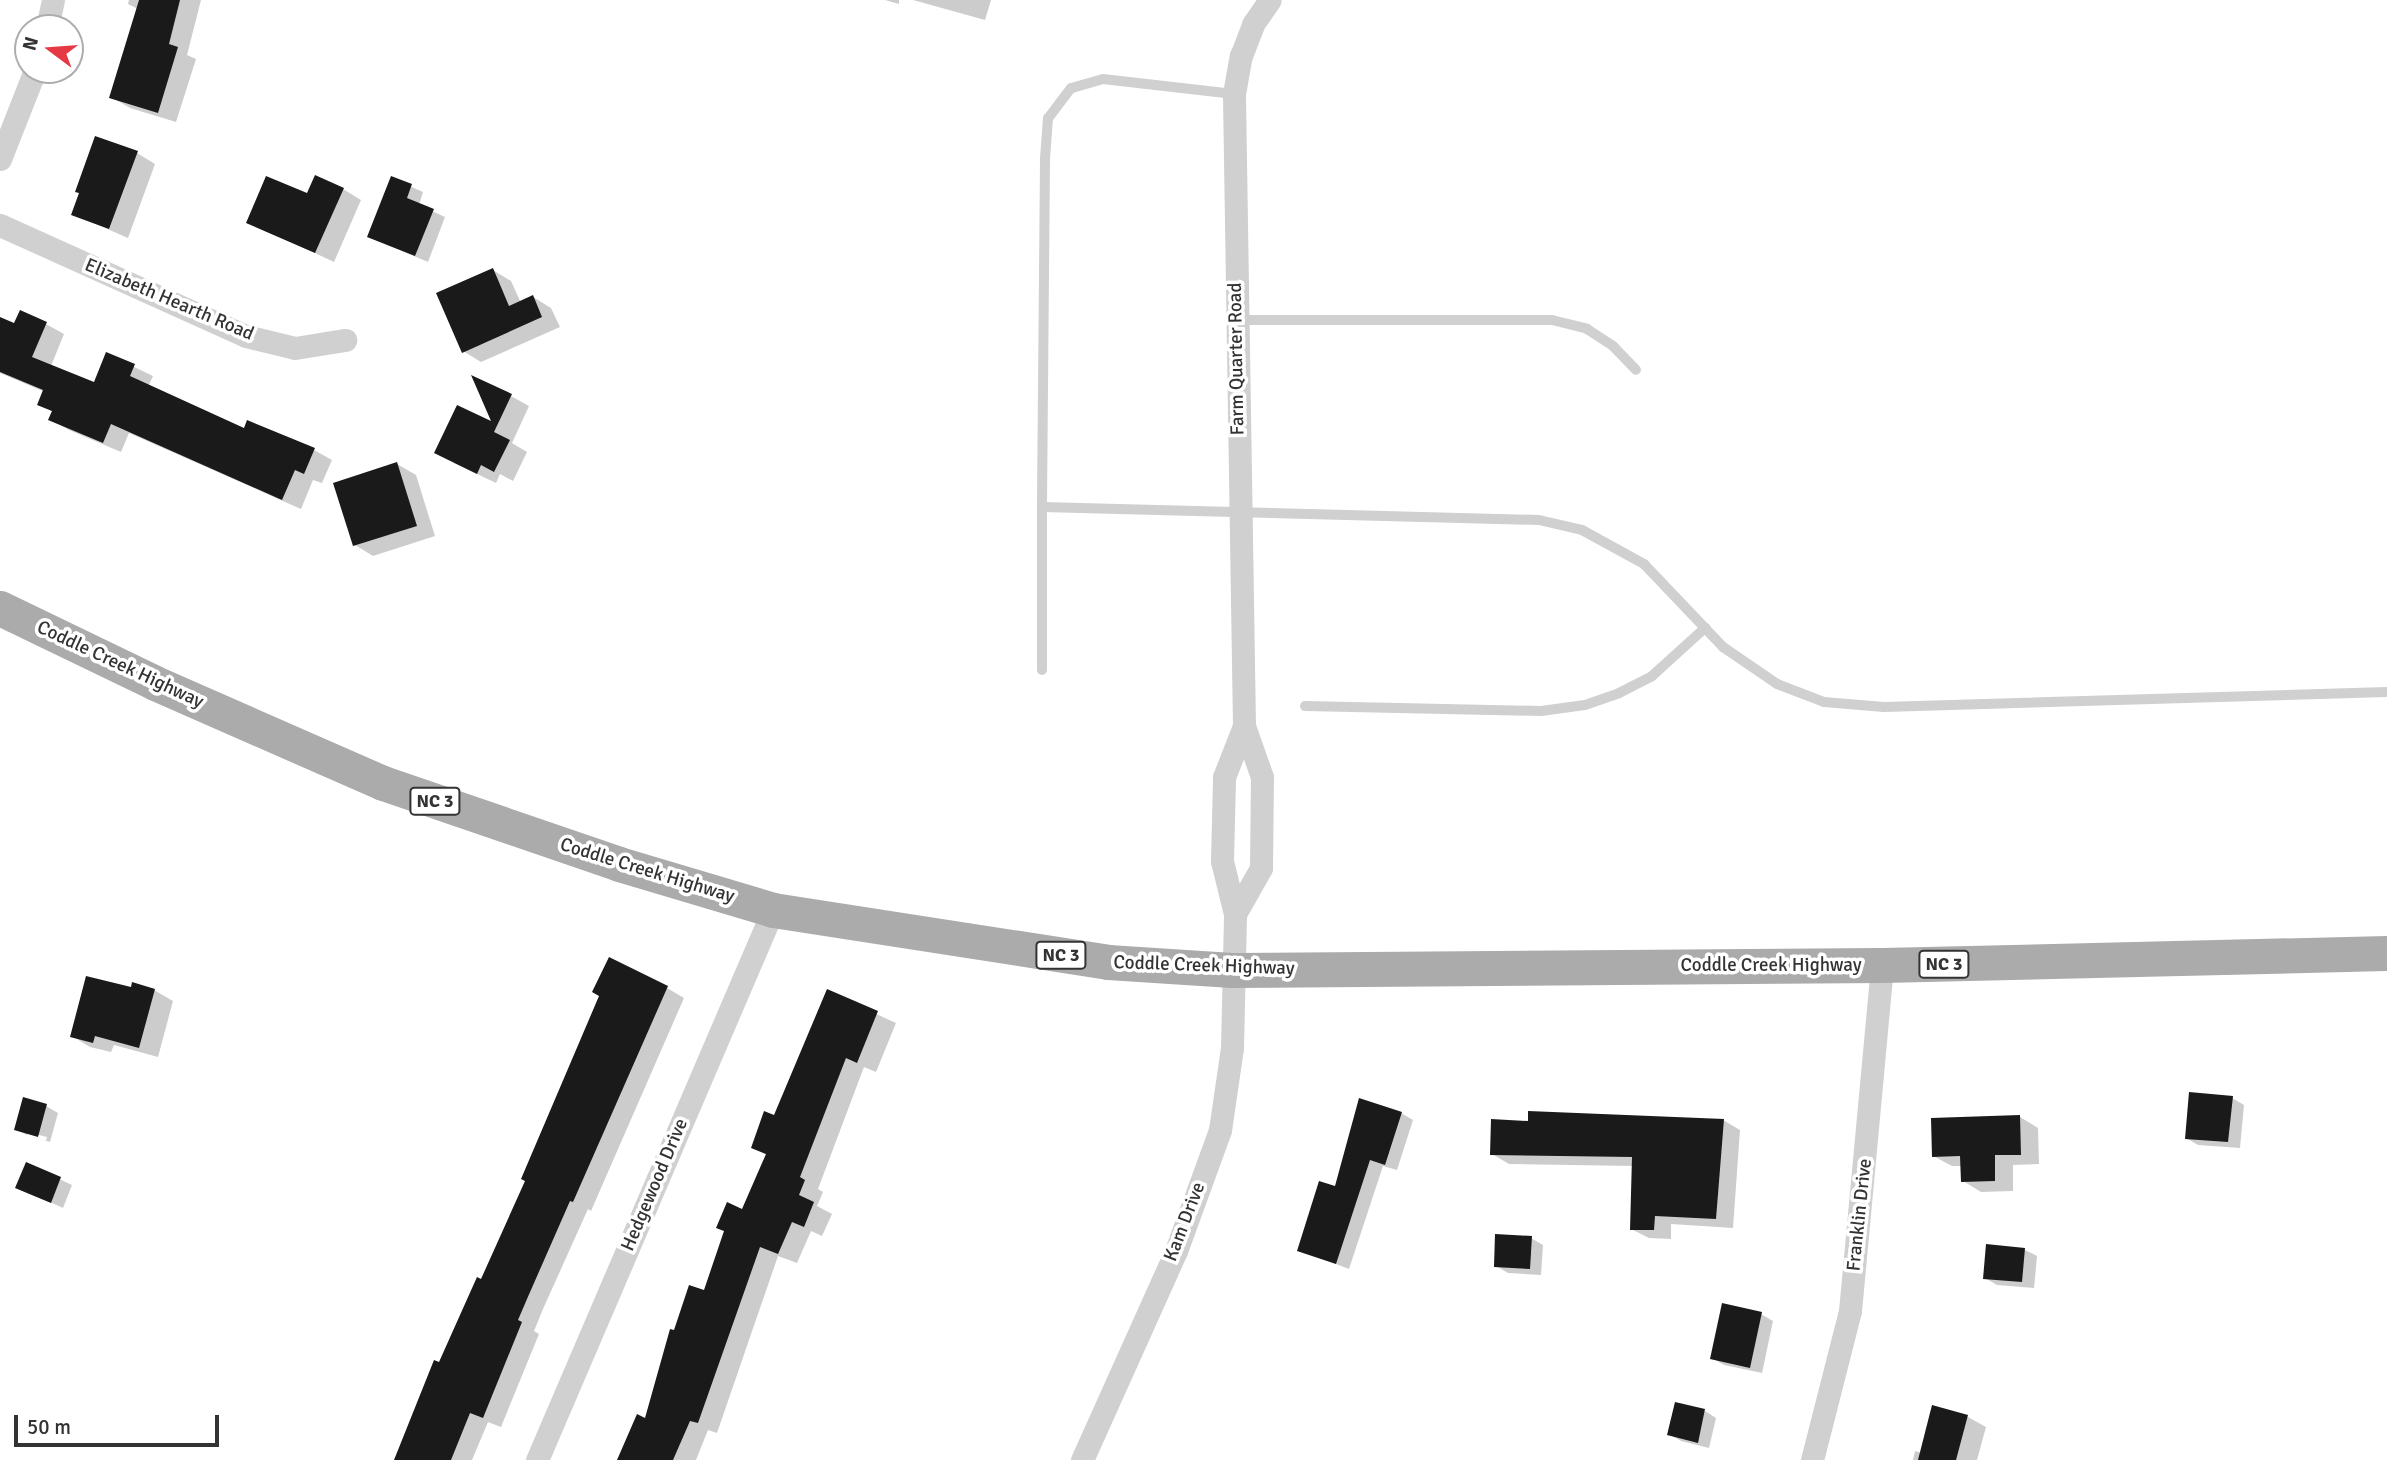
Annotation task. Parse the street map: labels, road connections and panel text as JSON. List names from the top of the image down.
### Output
{
  "streets": {
    "main road": ["Coddle Creek Highway", "NC 3"],
    "street": [
      "Elizabeth Hearth Road",
      "Farm Quarter Road",
      "Hedgewood Drive",
      "Franklin Drive",
      "Kam Drive"
    ]
  },
  "crossings": [
    ["Farm Quarter Road", "Coddle Creek Highway"],
    ["Farm Quarter Road", "Kam Drive"],
    ["Coddle Creek Highway", "Hedgewood Drive"],
    ["Coddle Creek Highway", "Franklin Drive"],
    ["Coddle Creek Highway", "Kam Drive"]
  ],
  "scale_bar": "50 m",
  "north": "left"
}
